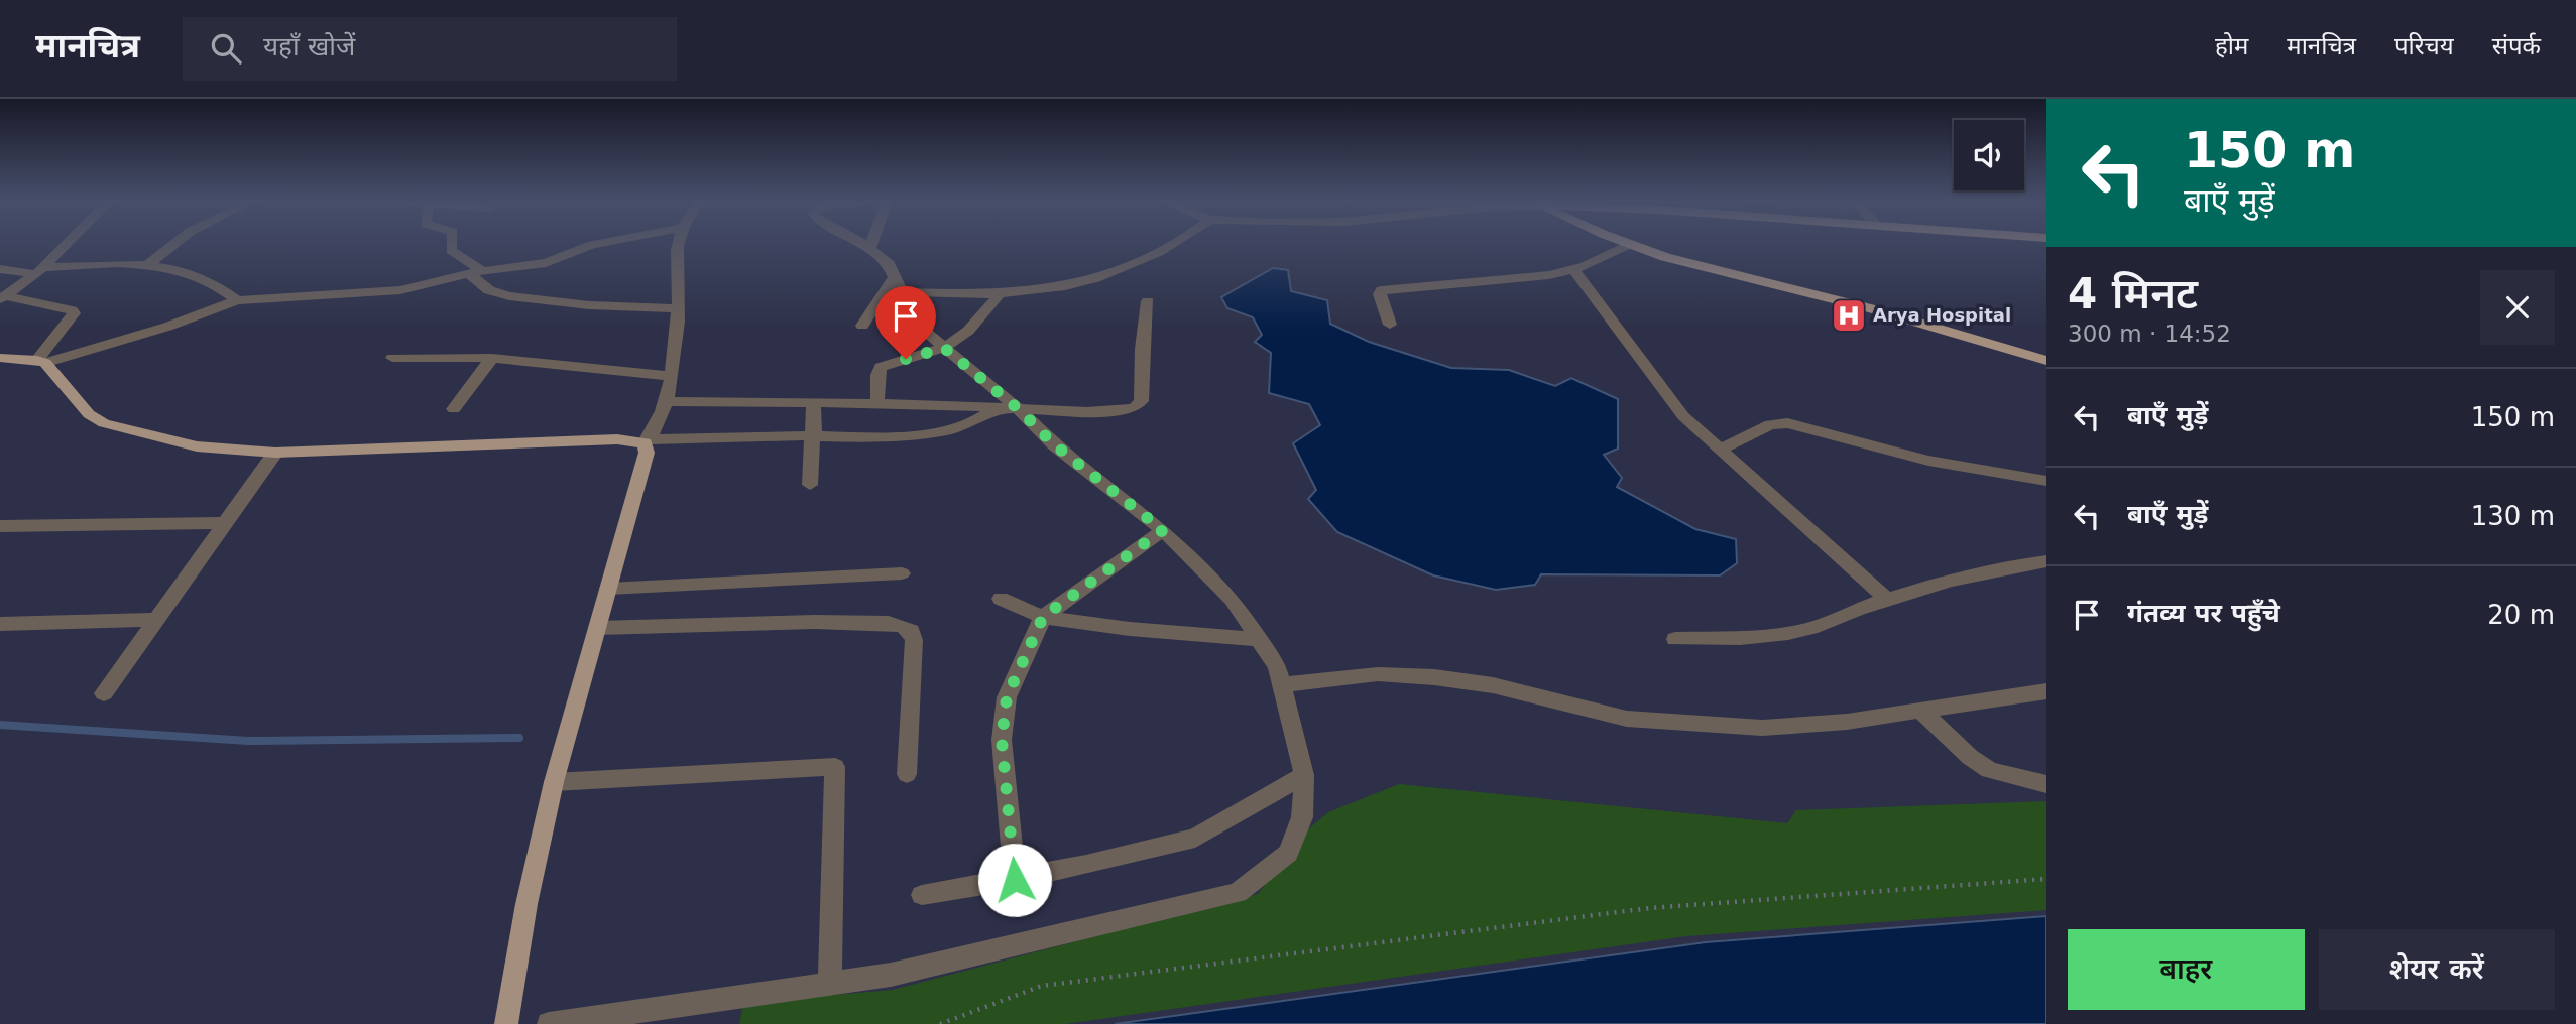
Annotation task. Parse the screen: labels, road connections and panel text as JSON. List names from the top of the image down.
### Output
{
  "places": {
    "hospital": ["Arya Hospital"]
  },
  "page": {
    "header": "मानचित्र",
    "search": "यहाँ खोजें",
    "nav": [
      "होम",
      "मानचित्र",
      "परिचय",
      "संपर्क"
    ],
    "turn": ["150 m", "बाएँ मुड़ें"],
    "heading": ["4 मिनट", "300 m · 14:52"],
    "list": [
      {
        "name": "बाएँ मुड़ें",
        "value": "150 m"
      },
      {
        "name": "बाएँ मुड़ें",
        "value": "130 m"
      },
      {
        "name": "गंतव्य पर पहुँचे",
        "value": "20 m"
      }
    ],
    "buttons": ["बाहर", "शेयर करें"]
  }
}
